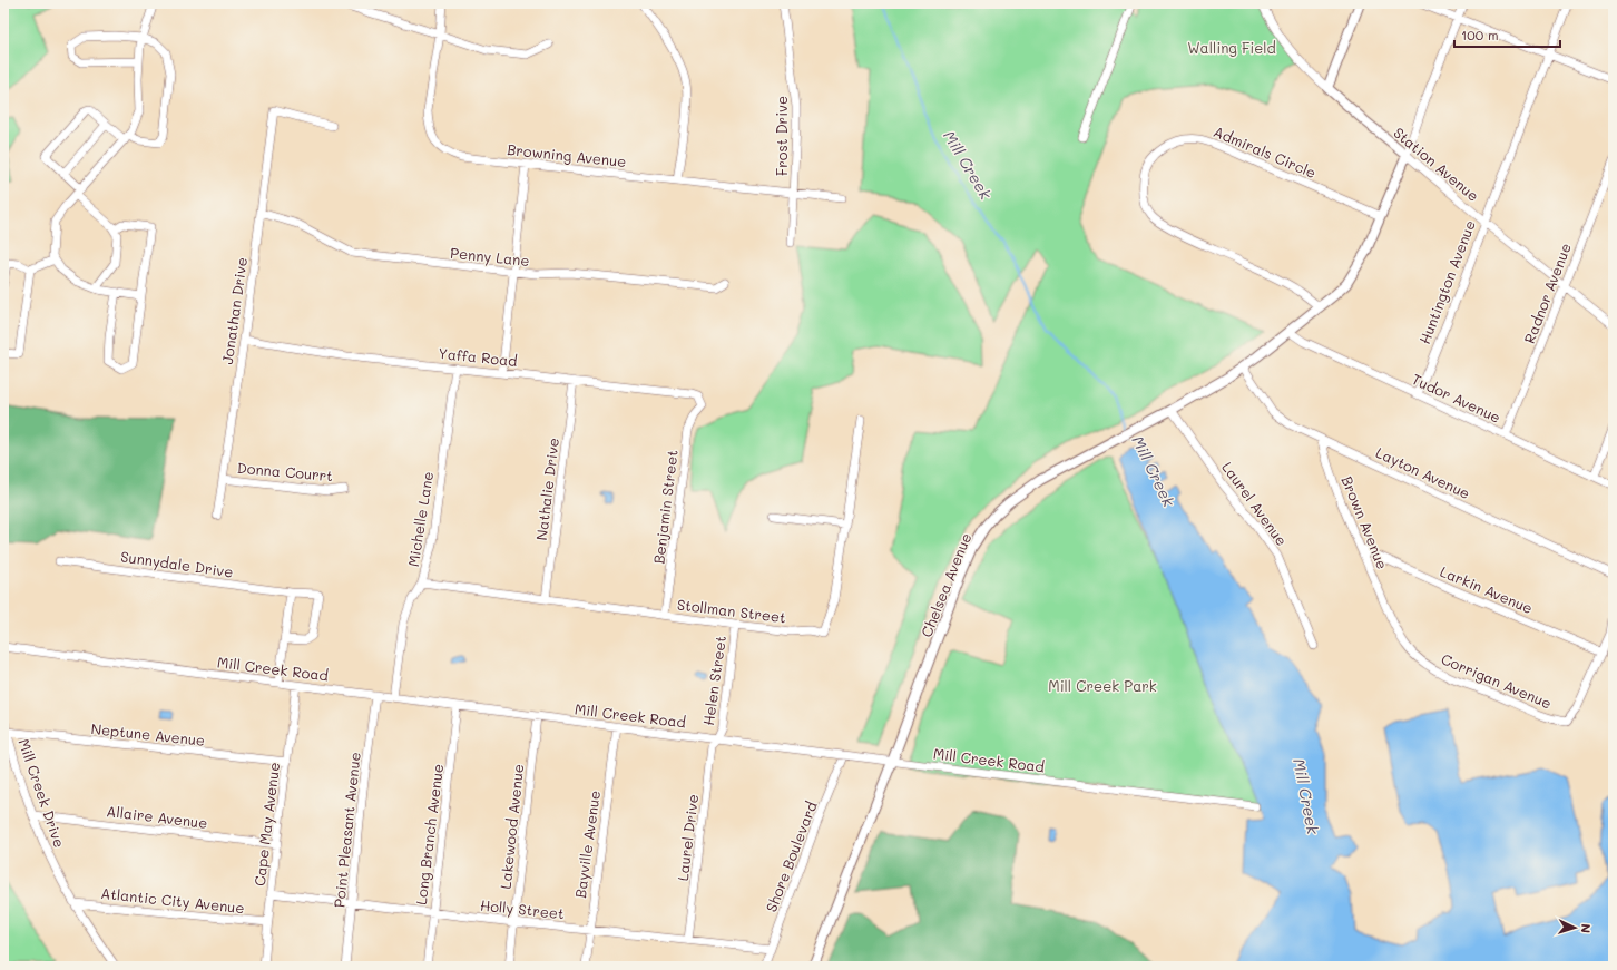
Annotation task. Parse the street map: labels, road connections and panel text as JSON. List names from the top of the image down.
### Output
{
  "streets": {
    "main road": ["Station Avenue", "Chelsea Avenue"],
    "street": [
      "Frost Drive",
      "Admirals Circle",
      "Browning Avenue",
      "Penny Lane",
      "Huntington Avenue",
      "Radnor Avenue",
      "Jonathan Drive",
      "Yaffa Road",
      "Tudor Avenue",
      "Donna Courrt",
      "Layton Avenue",
      "Nathalie Drive",
      "Laurel Avenue",
      "Benjamin Street",
      "Michelle Lane",
      "Brown Avenue",
      "Sunnydale Drive",
      "Larkin Avenue",
      "Stollman Street",
      "Mill Creek Road",
      "Helen Street",
      "Corrigan Avenue",
      "Neptune Avenue",
      "Mill Creek Drive",
      "Allaire Avenue",
      "Cape May Avenue",
      "Lakewood Avenue",
      "Point Pleasant Avenue",
      "Long Branch Avenue",
      "Laurel Drive",
      "Bayville Avenue",
      "Shore Boulevard",
      "Atlantic City Avenue",
      "Holly Street"
    ]
  },
  "crossings": [
    ["Frost Drive", "Browning Avenue"],
    ["Admirals Circle", "Chelsea Avenue"],
    ["Station Avenue", "Huntington Avenue"],
    ["Station Avenue", "Radnor Avenue"],
    ["Station Avenue", "Chelsea Avenue"],
    ["Penny Lane", "Jonathan Drive"],
    ["Huntington Avenue", "Tudor Avenue"],
    ["Radnor Avenue", "Tudor Avenue"],
    ["Jonathan Drive", "Yaffa Road"],
    ["Jonathan Drive", "Donna Courrt"],
    ["Yaffa Road", "Nathalie Drive"],
    ["Yaffa Road", "Benjamin Street"],
    ["Yaffa Road", "Michelle Lane"],
    ["Tudor Avenue", "Chelsea Avenue"],
    ["Layton Avenue", "Brown Avenue"],
    ["Layton Avenue", "Chelsea Avenue"],
    ["Nathalie Drive", "Stollman Street"],
    ["Laurel Avenue", "Chelsea Avenue"],
    ["Benjamin Street", "Stollman Street"],
    ["Michelle Lane", "Stollman Street"],
    ["Michelle Lane", "Mill Creek Road"],
    ["Brown Avenue", "Larkin Avenue"],
    ["Brown Avenue", "Corrigan Avenue"],
    ["Chelsea Avenue", "Mill Creek Road"],
    ["Larkin Avenue", "Corrigan Avenue"],
    ["Stollman Street", "Helen Street"],
    ["Mill Creek Road", "Helen Street"],
    ["Mill Creek Road", "Cape May Avenue"],
    ["Mill Creek Road", "Lakewood Avenue"],
    ["Mill Creek Road", "Point Pleasant Avenue"],
    ["Mill Creek Road", "Long Branch Avenue"],
    ["Mill Creek Road", "Laurel Drive"],
    ["Mill Creek Road", "Bayville Avenue"],
    ["Mill Creek Road", "Shore Boulevard"],
    ["Helen Street", "Laurel Drive"],
    ["Neptune Avenue", "Mill Creek Drive"],
    ["Neptune Avenue", "Cape May Avenue"],
    ["Mill Creek Drive", "Allaire Avenue"],
    ["Mill Creek Drive", "Atlantic City Avenue"],
    ["Allaire Avenue", "Cape May Avenue"],
    ["Cape May Avenue", "Atlantic City Avenue"],
    ["Cape May Avenue", "Holly Street"],
    ["Lakewood Avenue", "Holly Street"],
    ["Point Pleasant Avenue", "Holly Street"],
    ["Long Branch Avenue", "Holly Street"],
    ["Laurel Drive", "Holly Street"],
    ["Bayville Avenue", "Holly Street"],
    ["Shore Boulevard", "Holly Street"]
  ],
  "water": ["Mill Creek"],
  "parks": ["Walling Field", "Mill Creek Park"],
  "scale_bar": "100 m",
  "north": "right"
}
